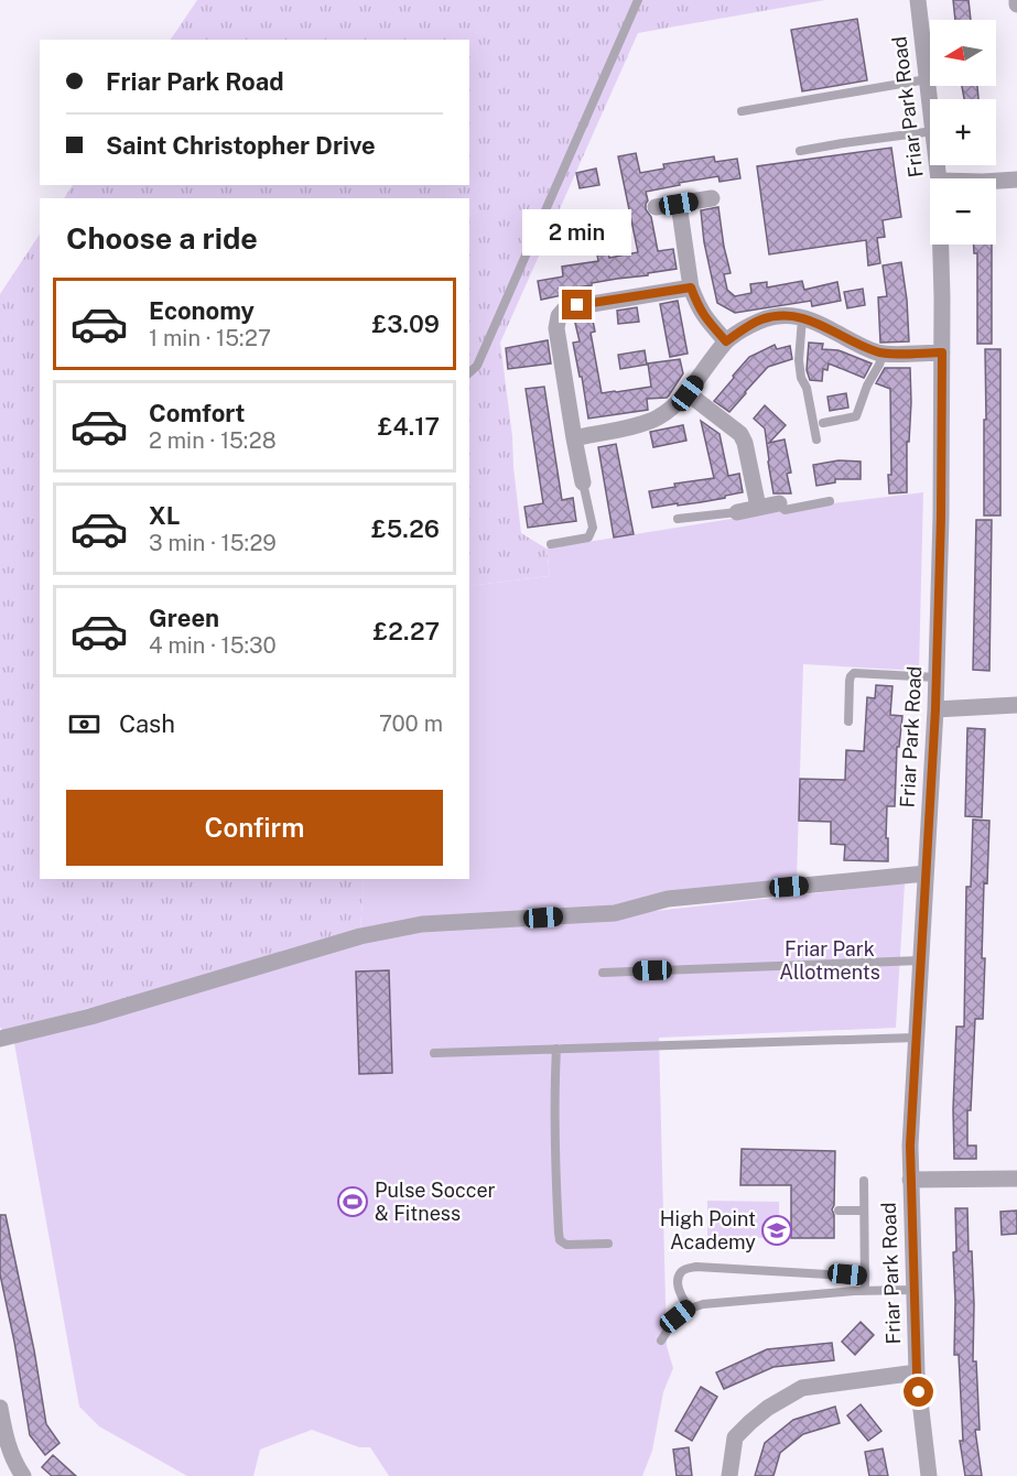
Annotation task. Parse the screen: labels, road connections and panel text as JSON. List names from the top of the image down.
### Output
{
  "streets": {
    "street": ["Friar Park Road"]
  },
  "parks": ["Friar Park Allotments"],
  "places": {
    "sports": ["Pulse Soccer & Fitness"],
    "school or university": ["High Point Academy"]
  },
  "north": "left",
  "page": {
    "map_buttons": ["+", "−"],
    "banner": ["Friar Park Road", "Saint Christopher Drive"],
    "heading": "Choose a ride",
    "bubble": "2 min",
    "list": [
      {
        "name": "Economy",
        "note": "1 min · 15:27",
        "value": "£3.09"
      },
      {
        "name": "Comfort",
        "note": "2 min · 15:28",
        "value": "£4.17"
      },
      {
        "name": "XL",
        "note": "3 min · 15:29",
        "value": "£5.26"
      },
      {
        "name": "Green",
        "note": "4 min · 15:30",
        "value": "£2.27"
      }
    ],
    "pay": ["Cash", "700 m"],
    "buttons": "Confirm"
  }
}
